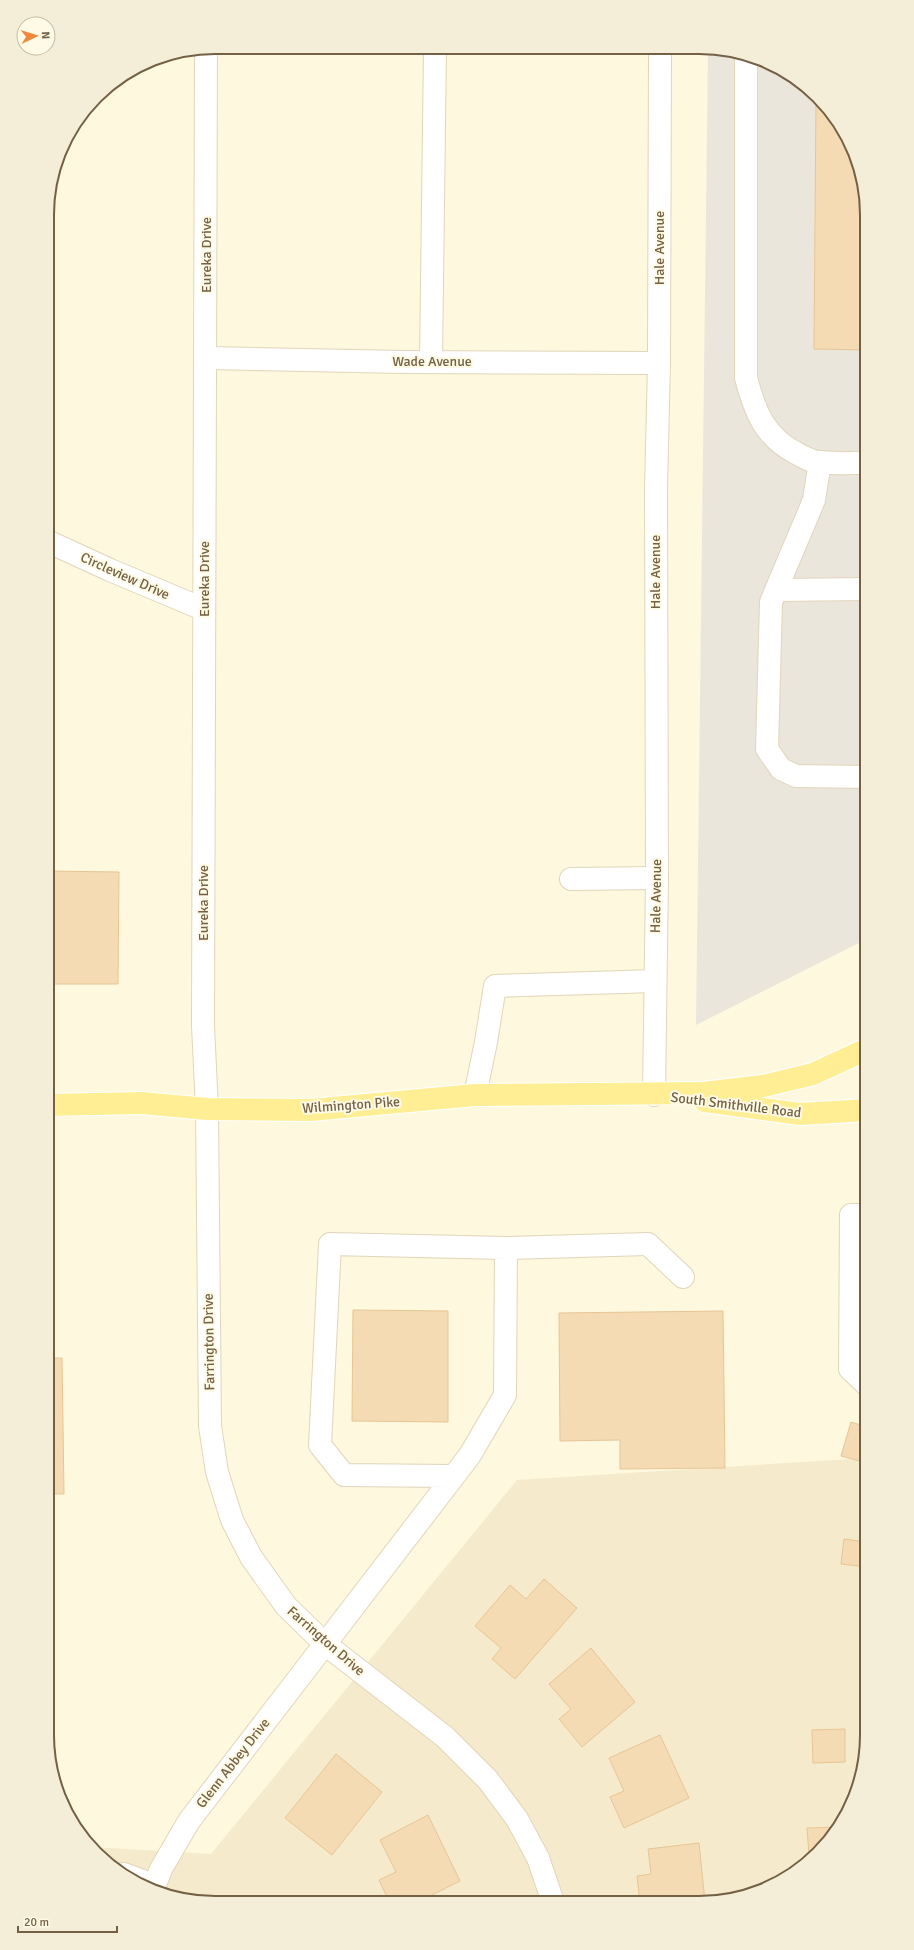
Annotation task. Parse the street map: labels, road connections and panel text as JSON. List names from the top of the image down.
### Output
{
  "streets": {
    "main road": ["Wilmington Pike", "South Smithville Road"],
    "street": [
      "Hale Avenue",
      "Eureka Drive",
      "Wade Avenue",
      "Circleview Drive",
      "Farrington Drive",
      "Glenn Abbey Drive"
    ]
  },
  "crossings": [
    ["Hale Avenue", "Wade Avenue"],
    ["Hale Avenue", "Wilmington Pike"],
    ["Hale Avenue", "South Smithville Road"],
    ["Eureka Drive", "Wade Avenue"],
    ["Eureka Drive", "Circleview Drive"],
    ["Eureka Drive", "Wilmington Pike"],
    ["Eureka Drive", "Farrington Drive"],
    ["Wilmington Pike", "South Smithville Road"],
    ["Wilmington Pike", "Farrington Drive"],
    ["Farrington Drive", "Glenn Abbey Drive"]
  ],
  "scale_bar": "20 m",
  "north": "right"
}
